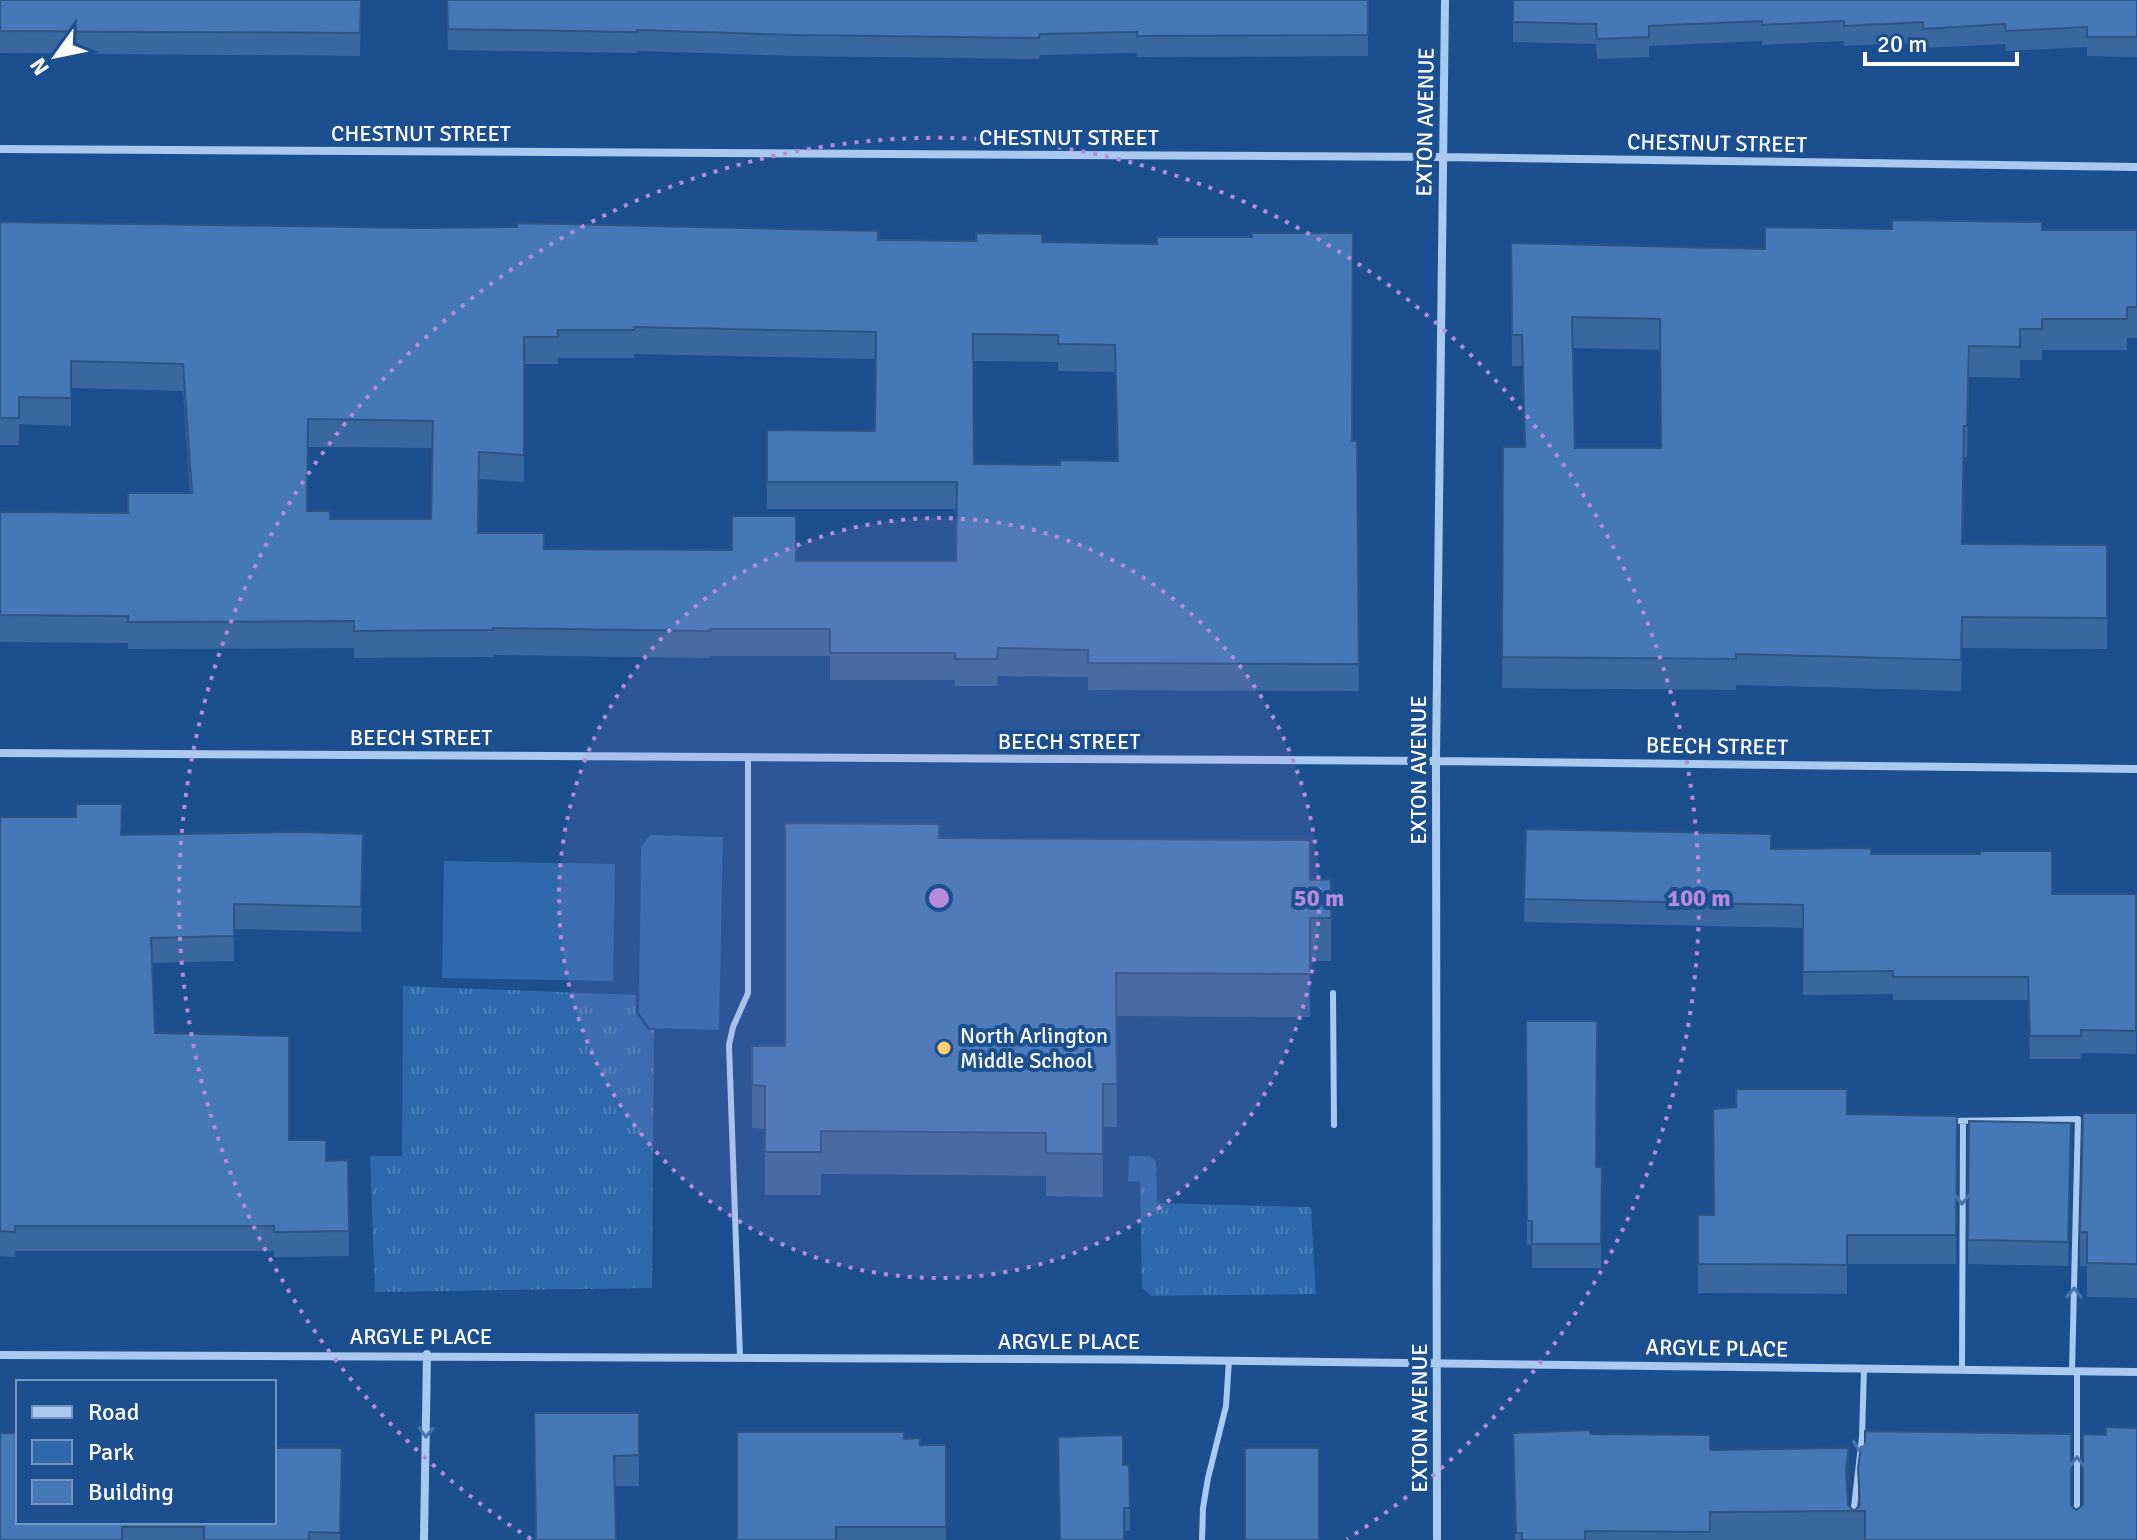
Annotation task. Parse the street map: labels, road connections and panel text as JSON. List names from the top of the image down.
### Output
{
  "streets": {
    "street": [
      "EXTON AVENUE",
      "CHESTNUT STREET",
      "BEECH STREET",
      "ARGYLE PLACE"
    ]
  },
  "crossings": [
    ["EXTON AVENUE", "CHESTNUT STREET"],
    ["EXTON AVENUE", "BEECH STREET"],
    ["EXTON AVENUE", "ARGYLE PLACE"]
  ],
  "places": ["North Arlington Middle School"],
  "legend": ["Road", "Park", "Building"],
  "scale_bar": "20 m",
  "north": "bottom left",
  "rings": ["50 m", "100 m"]
}
